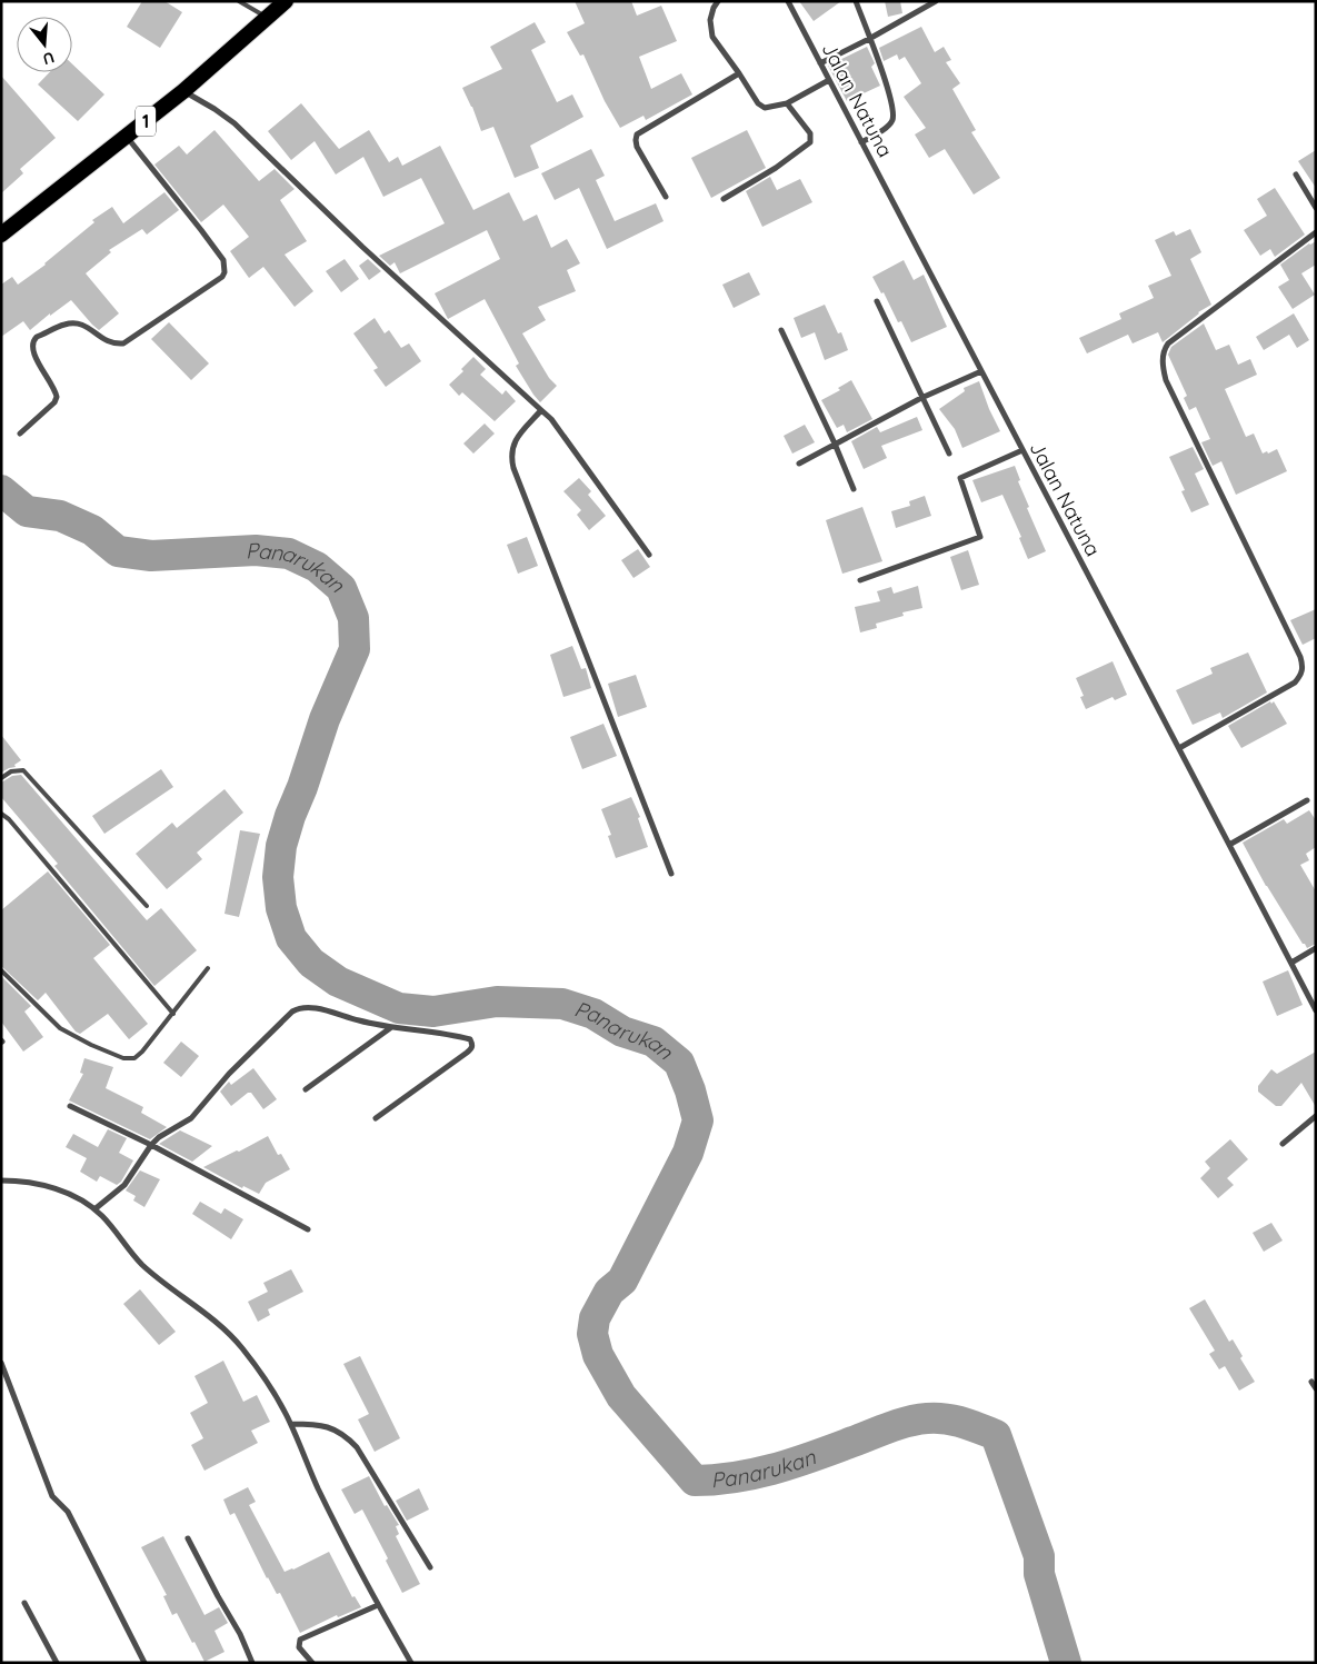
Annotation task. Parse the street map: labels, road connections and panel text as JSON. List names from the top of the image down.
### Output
{
  "streets": {
    "highway": ["1"],
    "street": ["Jalan Natuna"]
  },
  "water": ["Panarukan"],
  "north": "bottom"
}
